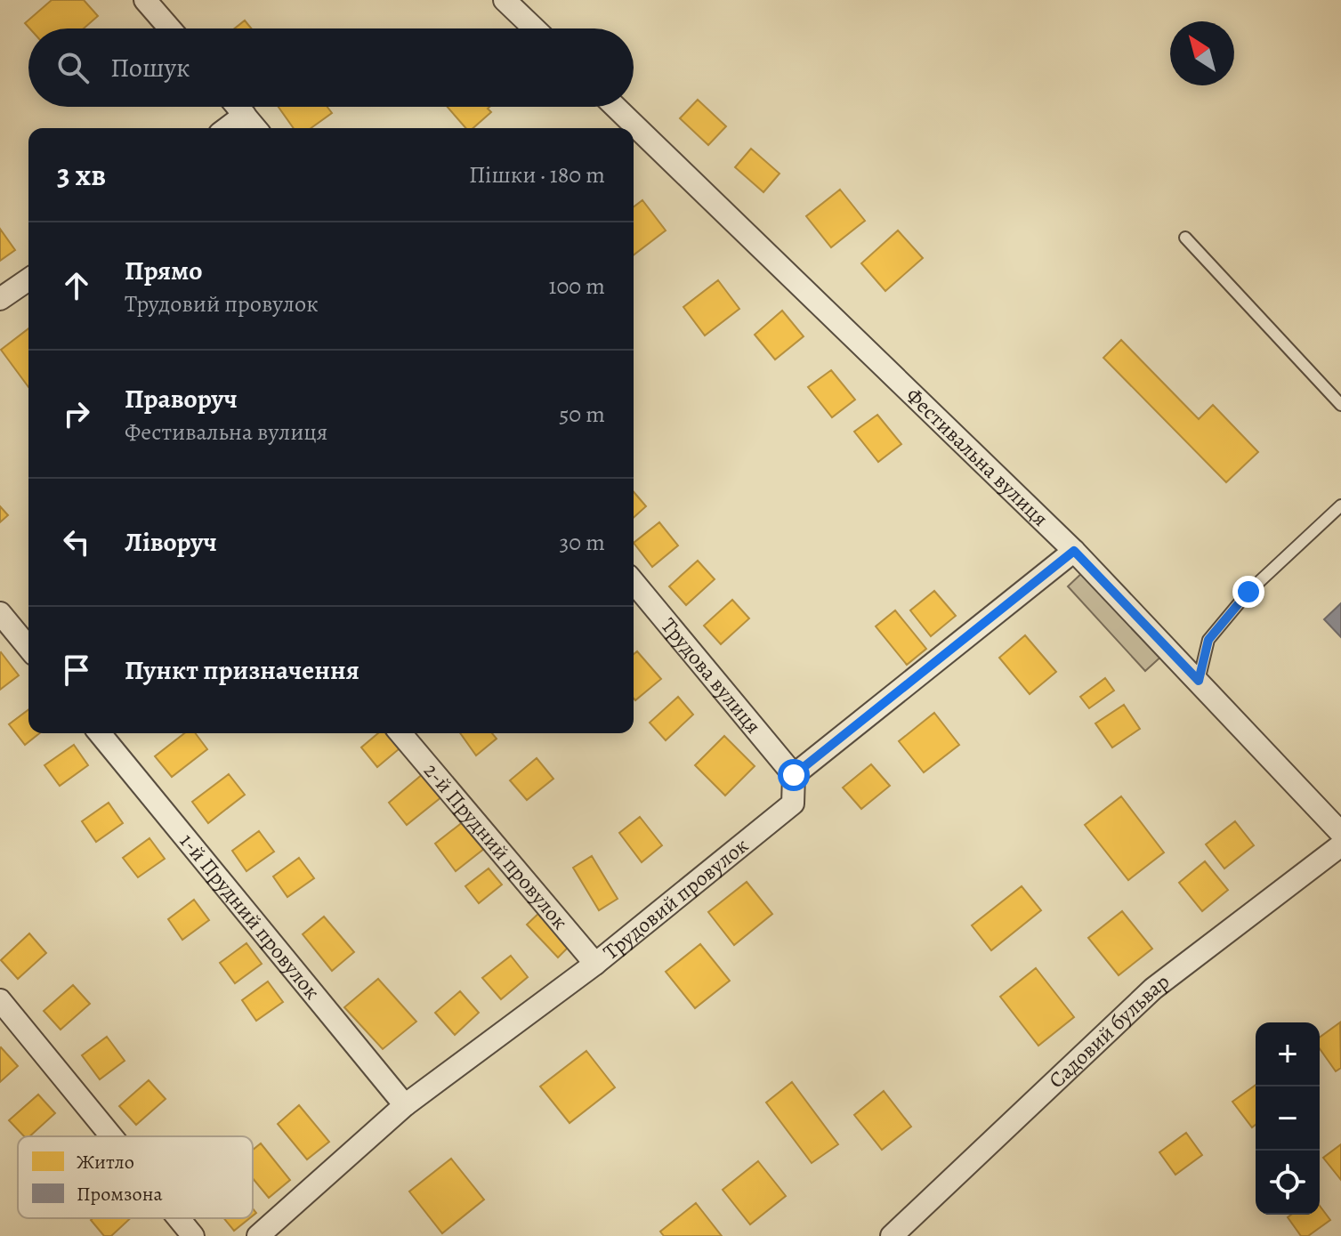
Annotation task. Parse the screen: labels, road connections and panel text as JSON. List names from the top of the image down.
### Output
{
  "streets": {
    "street": [
      "Фестивальна вулиця",
      "Трудова вулиця",
      "2-й Прудний провулок",
      "Трудовий провулок",
      "1-й Прудний провулок",
      "Садовий бульвар"
    ]
  },
  "crossings": [
    ["Трудова вулиця", "Трудовий провулок"],
    ["2-й Прудний провулок", "Трудовий провулок"],
    ["Трудовий провулок", "1-й Прудний провулок"]
  ],
  "legend": ["Житло", "Промзона"],
  "north": "top left",
  "page": {
    "search": "Пошук",
    "heading": ["3 хв", "Пішки · 180 m"],
    "list": [
      ["Прямо", "Трудовий провулок", "100 m"],
      ["Праворуч", "Фестивальна вулиця", "50 m"],
      ["Ліворуч", "30 m"],
      "Пункт призначення"
    ],
    "map_buttons": ["+", "−"]
  }
}
